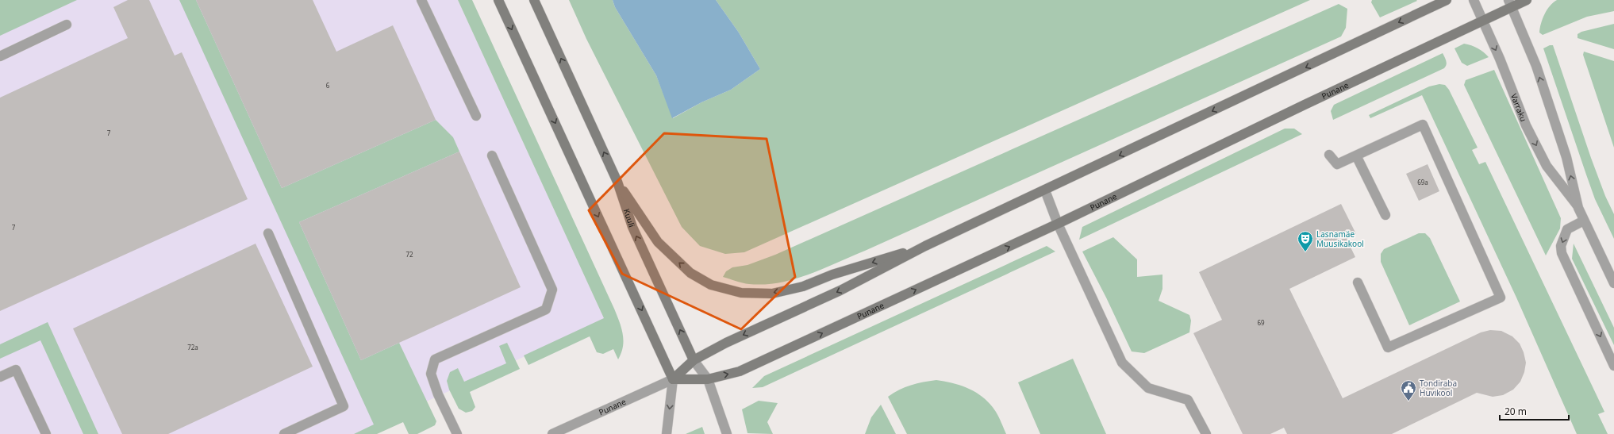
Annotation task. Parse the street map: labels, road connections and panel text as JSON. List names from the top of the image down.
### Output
{
  "streets": {
    "main road": ["Punane", "Kuuli"],
    "street": ["Varraku"]
  },
  "crossings": [
    ["Punane", "Varraku"],
    ["Punane", "Kuuli"]
  ],
  "places": {
    "theatre": ["Lasnamäe Muusikakool"],
    "public building": ["Tondiraba Huvikool"]
  },
  "house_numbers": [
    "6",
    "7",
    "69a",
    "7",
    "72",
    "69",
    "72a"
  ],
  "scale_bar": "20 m"
}
